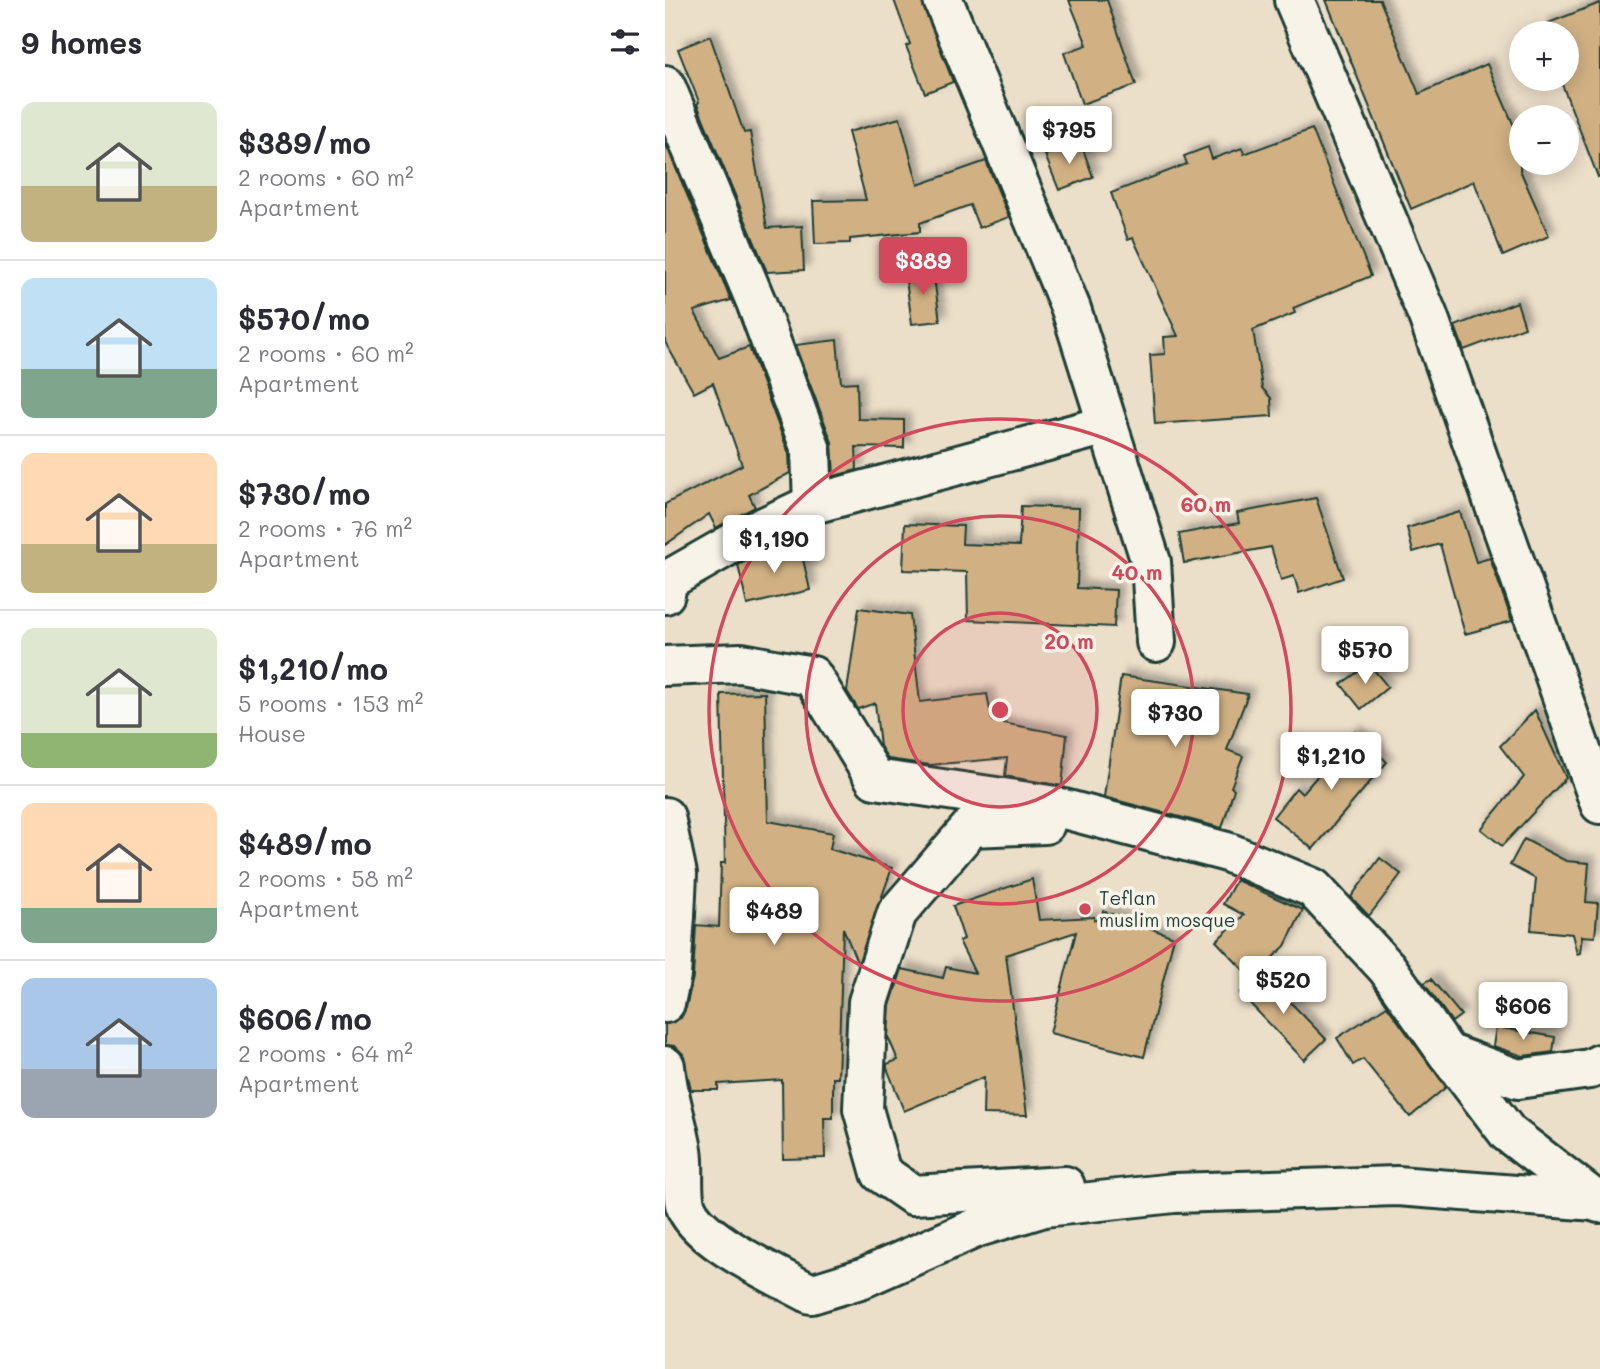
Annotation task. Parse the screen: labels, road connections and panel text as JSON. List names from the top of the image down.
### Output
{
  "places": ["Teflan muslim mosque"],
  "page": {
    "heading": "9 homes",
    "map_buttons": ["+", "−"],
    "list": [
      {
        "name": "$389/mo",
        "note": "2 rooms · 60 m² · Apartment"
      },
      {
        "name": "$570/mo",
        "note": "2 rooms · 60 m² · Apartment"
      },
      {
        "name": "$730/mo",
        "note": "2 rooms · 76 m² · Apartment"
      },
      {
        "name": "$1,210/mo",
        "note": "5 rooms · 153 m² · House"
      },
      {
        "name": "$489/mo",
        "note": "2 rooms · 58 m² · Apartment"
      },
      {
        "name": "$606/mo",
        "note": "2 rooms · 64 m² · Apartment"
      }
    ],
    "price": [
      "$795",
      "$389",
      "$1,190",
      "$570",
      "$730",
      "$1,210",
      "$489",
      "$520",
      "$606"
    ]
  },
  "rings": ["60 m", "40 m", "20 m"]
}
